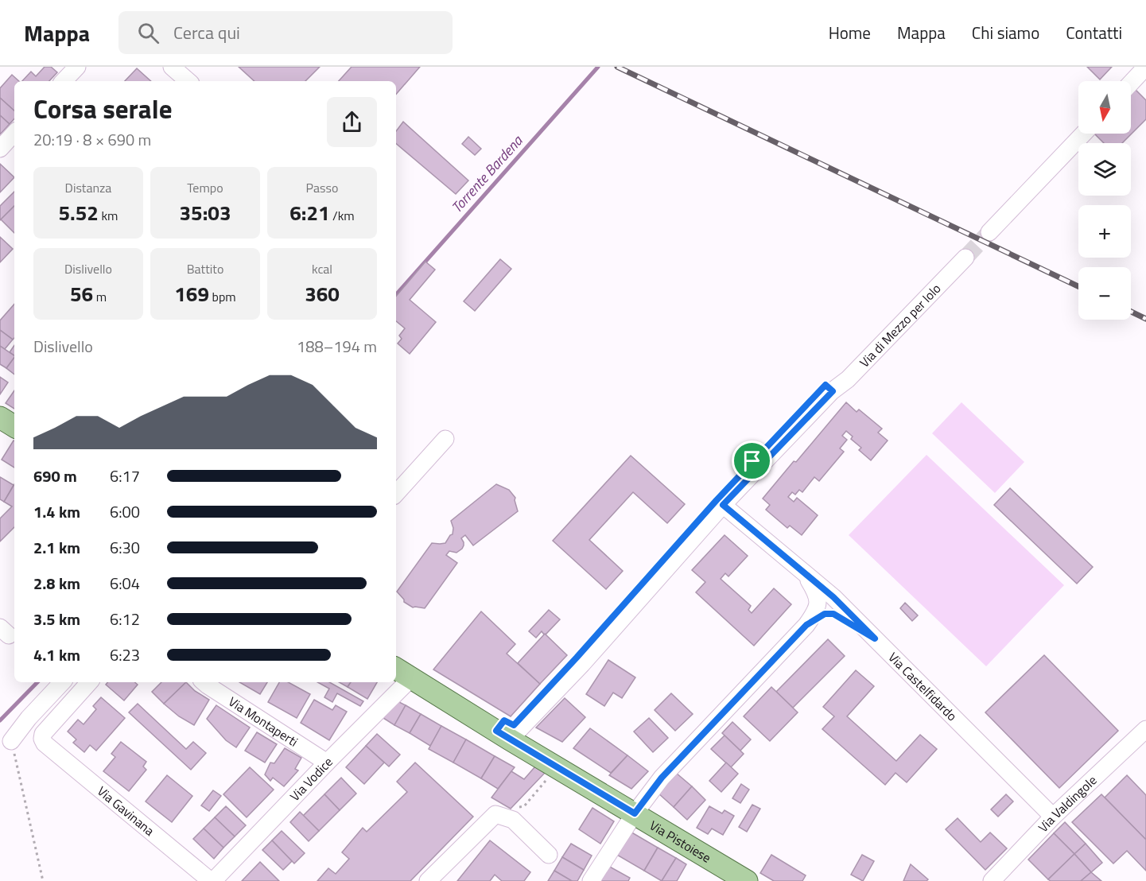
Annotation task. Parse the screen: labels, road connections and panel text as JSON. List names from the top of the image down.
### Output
{
  "streets": {
    "main road": ["Via Pistoiese"],
    "street": [
      "Via di Mezzo per Iolo",
      "Via Castelfidardo",
      "Via Montaperti",
      "Via Vodice",
      "Via Valdingole",
      "Via Gavinana"
    ]
  },
  "crossings": [
    ["Via di Mezzo per Iolo", "Via Castelfidardo"],
    ["Via di Mezzo per Iolo", "Via Pistoiese"],
    ["Via Castelfidardo", "Via Valdingole"],
    ["Via Montaperti", "Via Vodice"],
    ["Via Vodice", "Via Gavinana"]
  ],
  "water": ["Torrente Bardena"],
  "north": "bottom",
  "page": {
    "header": "Mappa",
    "search": "Cerca qui",
    "nav": [
      "Home",
      "Mappa",
      "Chi siamo",
      "Contatti"
    ],
    "map_buttons": ["+", "−"],
    "heading": ["Corsa serale", "20:19 · 8 × 690 m"],
    "stats": [
      ["Distanza", "5.52 km"],
      ["Tempo", "35:03"],
      ["Passo", "6:21 /km"],
      ["Dislivello", "56 m"],
      ["Battito", "169 bpm"],
      ["kcal", "360"]
    ],
    "chart": ["Dislivello", "188–194 m"],
    "list": [
      {
        "name": "690 m",
        "note": "6:17"
      },
      {
        "name": "1.4 km",
        "note": "6:00"
      },
      {
        "name": "2.1 km",
        "note": "6:30"
      },
      {
        "name": "2.8 km",
        "note": "6:04"
      },
      {
        "name": "3.5 km",
        "note": "6:12"
      },
      {
        "name": "4.1 km",
        "note": "6:23"
      }
    ]
  }
}
